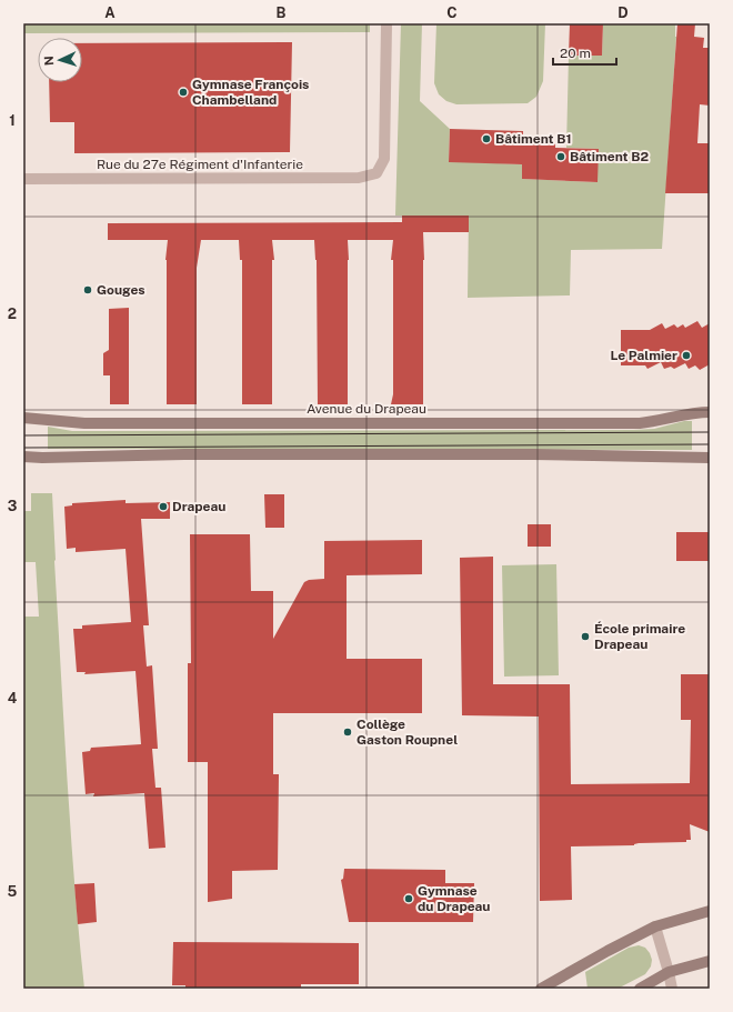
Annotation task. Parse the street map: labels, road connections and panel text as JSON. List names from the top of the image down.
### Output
{
  "streets": {
    "main road": ["Avenue du Drapeau"],
    "street": ["Rue du 27e Régiment d'Infanterie"]
  },
  "places": [
    "Gymnase François Chambelland",
    "Bâtiment B1",
    "Bâtiment B2",
    "Gouges",
    "Le Palmier",
    "Drapeau",
    "École primaire Drapeau",
    "Collège Gaston Roupnel",
    "Gymnase du Drapeau"
  ],
  "scale_bar": "20 m",
  "north": "left",
  "grid": {
    "columns": [
      "A",
      "B",
      "C",
      "D"
    ],
    "rows": [
      "1",
      "2",
      "3",
      "4",
      "5"
    ]
  }
}
